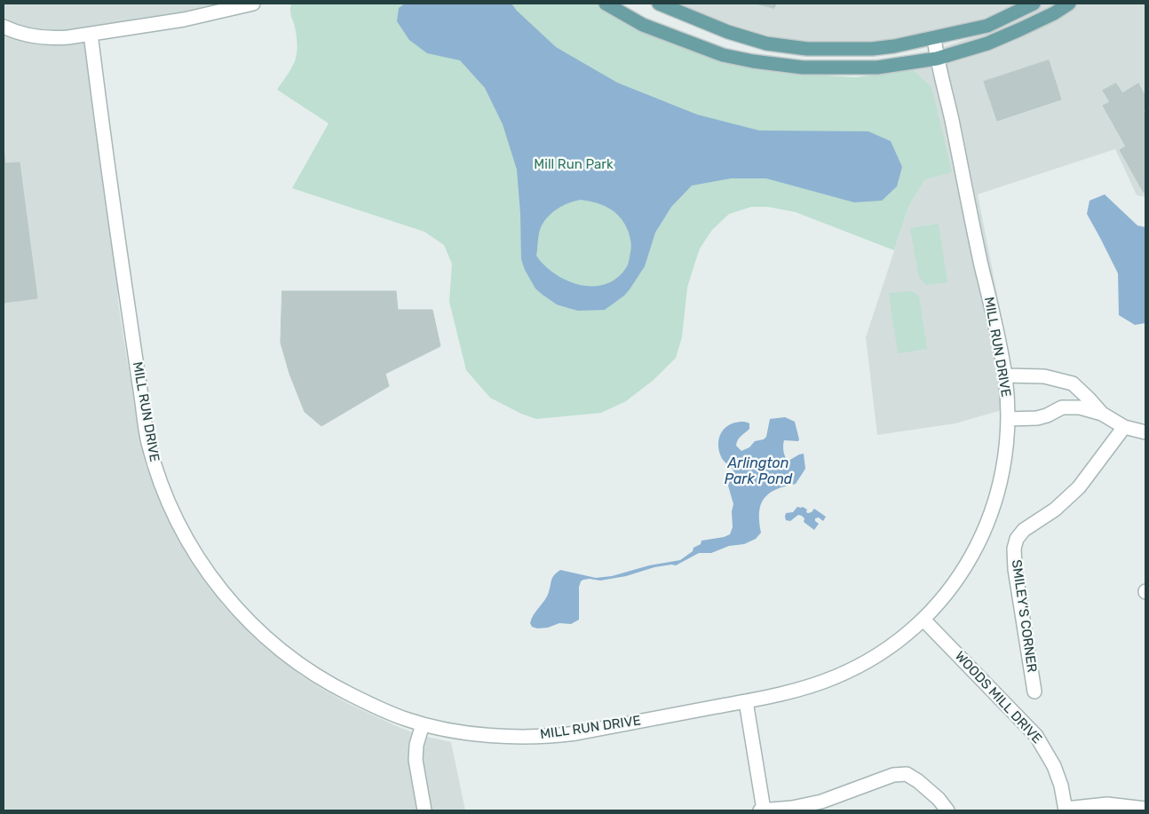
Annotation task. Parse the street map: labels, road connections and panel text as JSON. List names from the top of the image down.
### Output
{
  "streets": {
    "street": ["MILL RUN DRIVE", "SMILEY'S CORNER", "WOODS MILL DRIVE"]
  },
  "crossings": [
    ["MILL RUN DRIVE", "WOODS MILL DRIVE"]
  ],
  "water": ["Arlington Park Pond"],
  "parks": ["Mill Run Park"]
}
